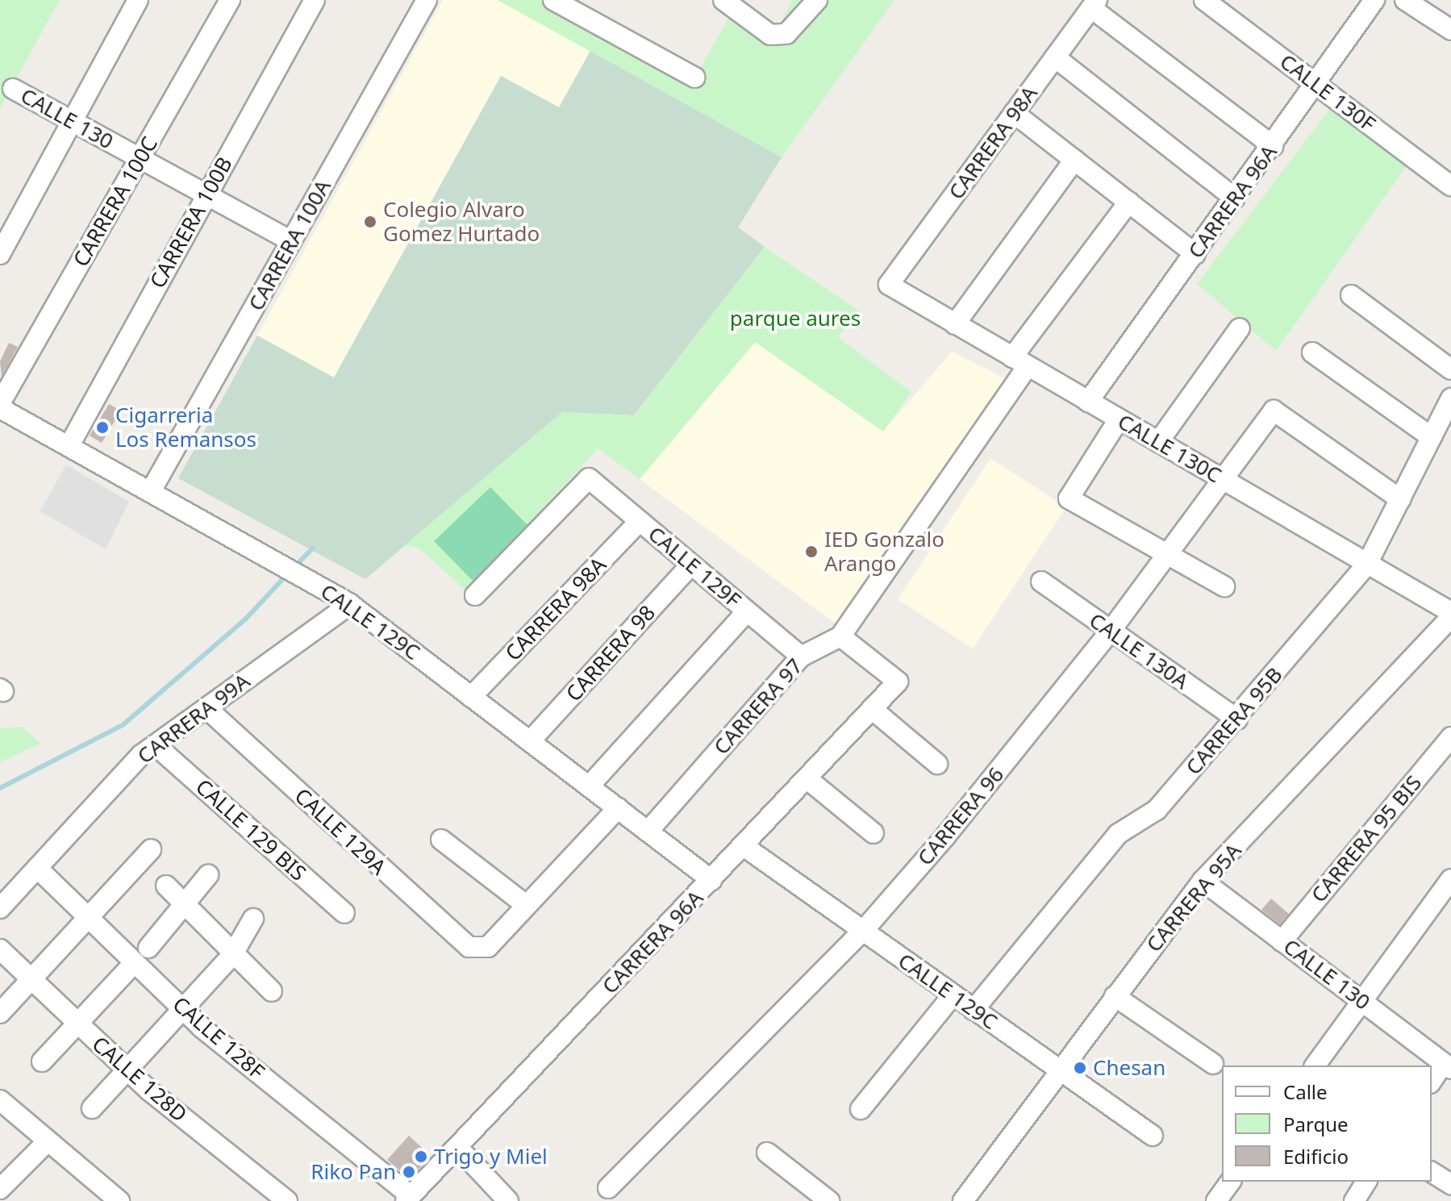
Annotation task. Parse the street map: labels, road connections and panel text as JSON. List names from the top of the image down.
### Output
{
  "streets": {
    "street": [
      "CALLE 130F",
      "CALLE 130",
      "CARRERA 98A",
      "CARRERA 100C",
      "CARRERA 96A",
      "CARRERA 100B",
      "CARRERA 100A",
      "CALLE 130C",
      "CALLE 129F",
      "CALLE 129C",
      "CALLE 130A",
      "CARRERA 98",
      "CARRERA 97",
      "CARRERA 99A",
      "CARRERA 95B",
      "CARRERA 96",
      "CALLE 129 BIS",
      "CALLE 129A",
      "CARRERA 95 BIS",
      "CARRERA 95A",
      "CALLE 128F",
      "CALLE 128D"
    ]
  },
  "crossings": [
    ["CALLE 130F", "CARRERA 96A"],
    ["CALLE 130", "CARRERA 100C"],
    ["CALLE 130", "CARRERA 100B"],
    ["CALLE 130", "CARRERA 100A"],
    ["CALLE 130", "CARRERA 95 BIS"],
    ["CALLE 130", "CARRERA 95A"],
    ["CARRERA 98A", "CALLE 130C"],
    ["CARRERA 98A", "CALLE 129F"],
    ["CARRERA 98A", "CALLE 129C"],
    ["CARRERA 100C", "CALLE 129C"],
    ["CARRERA 96A", "CALLE 130C"],
    ["CARRERA 96A", "CALLE 129C"],
    ["CARRERA 96A", "CARRERA 97"],
    ["CARRERA 96A", "CALLE 128F"],
    ["CARRERA 100B", "CALLE 129C"],
    ["CARRERA 100A", "CALLE 129C"],
    ["CALLE 130C", "CARRERA 97"],
    ["CALLE 130C", "CARRERA 95B"],
    ["CALLE 130C", "CARRERA 96"],
    ["CALLE 130C", "CARRERA 95A"],
    ["CALLE 129F", "CARRERA 98"],
    ["CALLE 129F", "CARRERA 97"],
    ["CALLE 129C", "CARRERA 98"],
    ["CALLE 129C", "CARRERA 97"],
    ["CALLE 129C", "CARRERA 99A"],
    ["CALLE 129C", "CARRERA 95B"],
    ["CALLE 129C", "CARRERA 96"],
    ["CALLE 129C", "CARRERA 95A"],
    ["CALLE 130A", "CARRERA 95B"],
    ["CALLE 130A", "CARRERA 96"],
    ["CARRERA 99A", "CALLE 129 BIS"],
    ["CARRERA 99A", "CALLE 129A"],
    ["CARRERA 99A", "CALLE 128F"],
    ["CARRERA 95B", "CARRERA 96"]
  ],
  "parks": ["parque aures"],
  "places": [
    "Colegio Alvaro Gomez Hurtado",
    "Cigarreria Los Remansos",
    "IED Gonzalo Arango",
    "Chesan",
    "Trigo y Miel",
    "Riko Pan"
  ],
  "legend": ["Calle", "Parque", "Edificio"]
}
